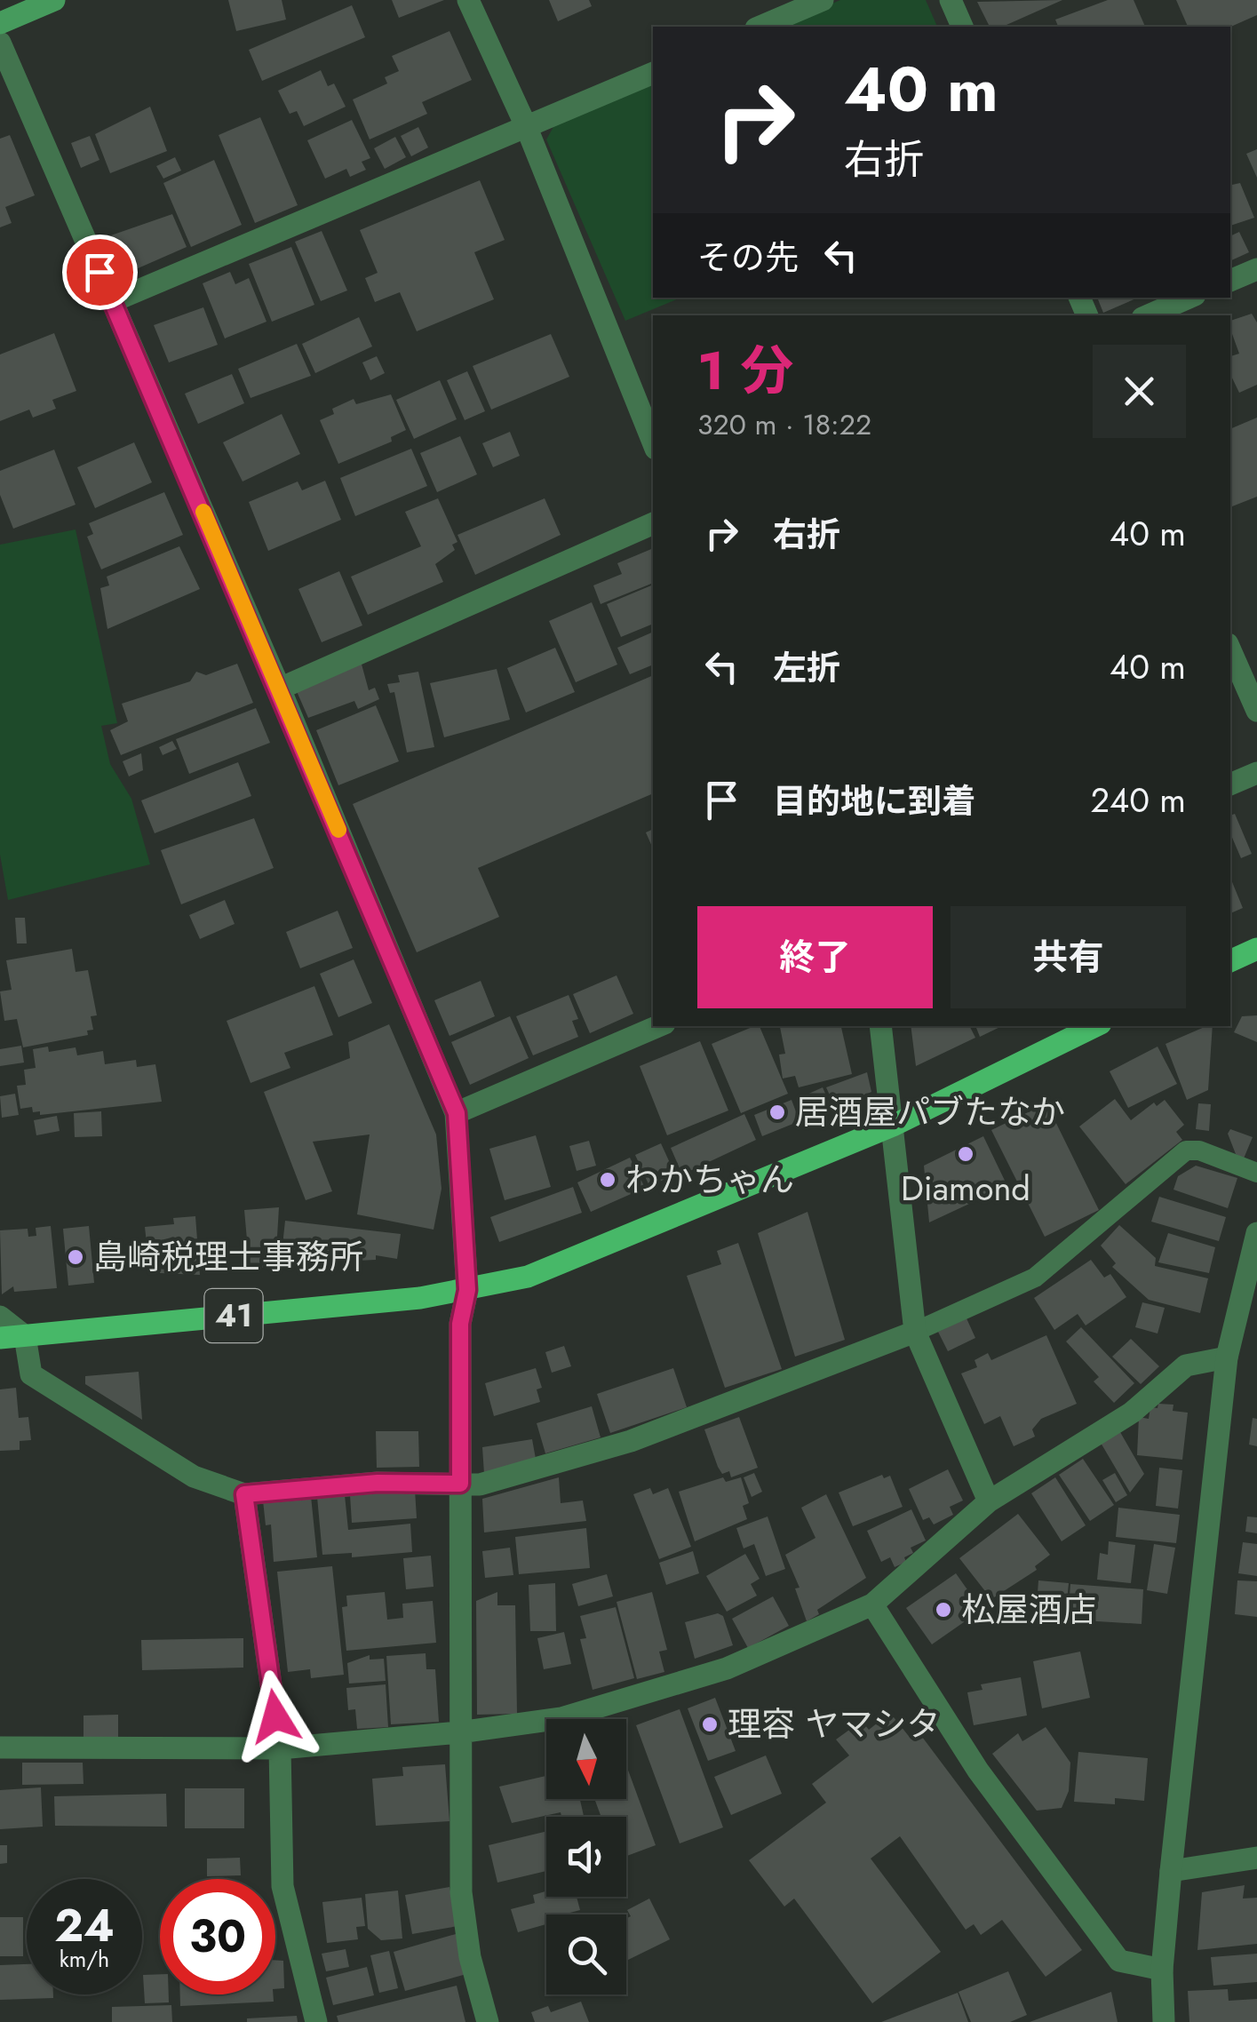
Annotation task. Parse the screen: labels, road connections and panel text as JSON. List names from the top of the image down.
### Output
{
  "streets": {
    "main road": ["41"]
  },
  "places": [
    "居酒屋パブたなか",
    "Diamond",
    "わかちゃん",
    "島崎税理士事務所",
    "松屋酒店",
    "理容 ヤマシタ"
  ],
  "north": "bottom",
  "page": {
    "turn": ["40 m", "右折"],
    "then": "その先",
    "heading": ["1 分", "320 m · 18:22"],
    "list": [
      {
        "name": "右折",
        "value": "40 m"
      },
      {
        "name": "左折",
        "value": "40 m"
      },
      {
        "name": "目的地に到着",
        "value": "240 m"
      }
    ],
    "buttons": ["終了", "共有"],
    "speed": "24 km/h",
    "limit": "30"
  }
}
